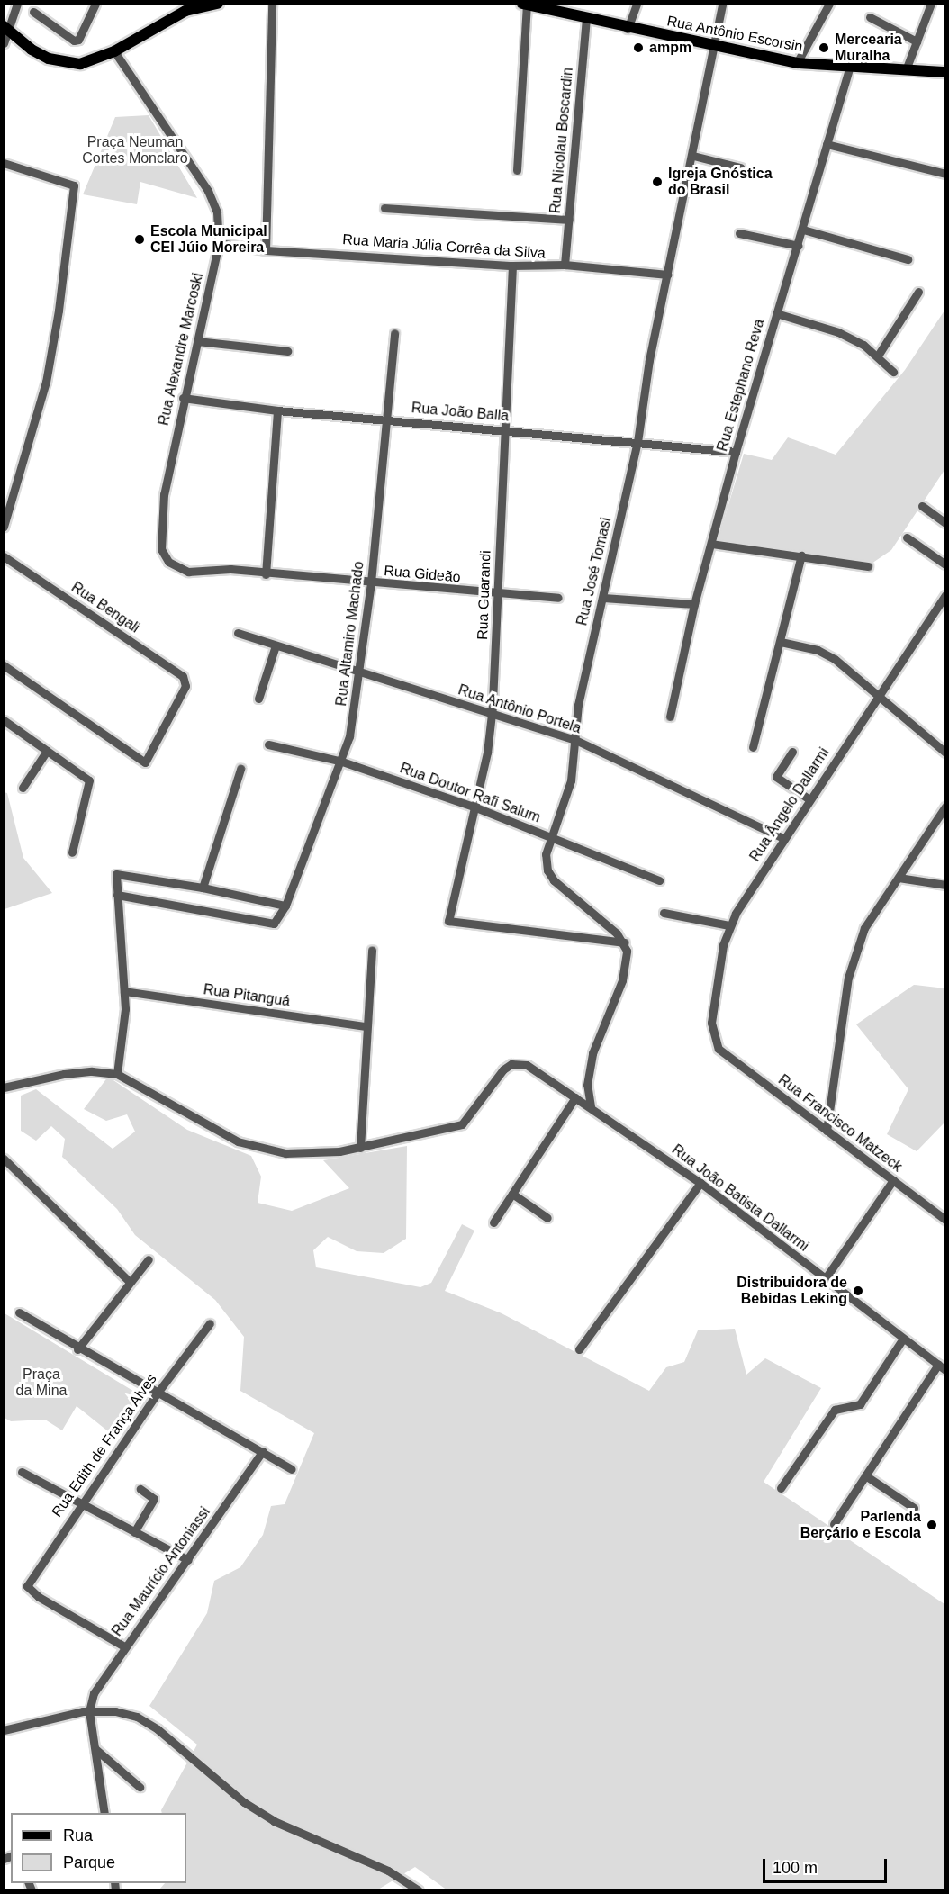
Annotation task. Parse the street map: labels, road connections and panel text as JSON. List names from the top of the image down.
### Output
{
  "streets": {
    "main road": ["Rua Antônio Escorsin"],
    "street": [
      "Rua Nicolau Boscardin",
      "Rua Maria Júlia Corrêa da Silva",
      "Rua Alexandre Marcoski",
      "Rua Estephano Reva",
      "Rua João Balla",
      "Rua José Tomasi",
      "Rua Gideão",
      "Rua Guarandi",
      "Rua Bengali",
      "Rua Altamiro Machado",
      "Rua Antônio Portela",
      "Rua Doutor Rafi Salum",
      "Rua Ângelo Dallarmi",
      "Rua Pitanguá",
      "Rua Francisco Matzeck",
      "Rua João Batista Dallarmi",
      "Rua Edith de França Alves",
      "Rua Maurício Antoniassi"
    ]
  },
  "crossings": [
    ["Rua Antônio Escorsin", "Rua Nicolau Boscardin"],
    ["Rua Antônio Escorsin", "Rua Estephano Reva"],
    ["Rua Antônio Escorsin", "Rua José Tomasi"],
    ["Rua Nicolau Boscardin", "Rua Maria Júlia Corrêa da Silva"],
    ["Rua Maria Júlia Corrêa da Silva", "Rua Alexandre Marcoski"],
    ["Rua Maria Júlia Corrêa da Silva", "Rua José Tomasi"],
    ["Rua Maria Júlia Corrêa da Silva", "Rua Guarandi"],
    ["Rua Alexandre Marcoski", "Rua João Balla"],
    ["Rua Alexandre Marcoski", "Rua Gideão"],
    ["Rua Estephano Reva", "Rua João Balla"],
    ["Rua João Balla", "Rua José Tomasi"],
    ["Rua João Balla", "Rua Guarandi"],
    ["Rua João Balla", "Rua Altamiro Machado"],
    ["Rua José Tomasi", "Rua Guarandi"],
    ["Rua José Tomasi", "Rua Antônio Portela"],
    ["Rua José Tomasi", "Rua Doutor Rafi Salum"],
    ["Rua Gideão", "Rua Guarandi"],
    ["Rua Gideão", "Rua Altamiro Machado"],
    ["Rua Guarandi", "Rua Antônio Portela"],
    ["Rua Guarandi", "Rua Doutor Rafi Salum"],
    ["Rua Altamiro Machado", "Rua Antônio Portela"],
    ["Rua Altamiro Machado", "Rua Doutor Rafi Salum"],
    ["Rua Antônio Portela", "Rua Ângelo Dallarmi"],
    ["Rua Ângelo Dallarmi", "Rua Francisco Matzeck"],
    ["Rua Edith de França Alves", "Rua Maurício Antoniassi"]
  ],
  "parks": ["Praça Neuman Cortes Monclaro", "Praça da Mina"],
  "places": [
    "ampm",
    "Mercearia Muralha",
    "Igreja Gnóstica do Brasil",
    "Escola Municipal CEI Júio Moreira",
    "Distribuidora de Bebidas Leking",
    "Parlenda Berçário e Escola"
  ],
  "legend": ["Rua", "Parque"],
  "scale_bar": "100 m"
}
